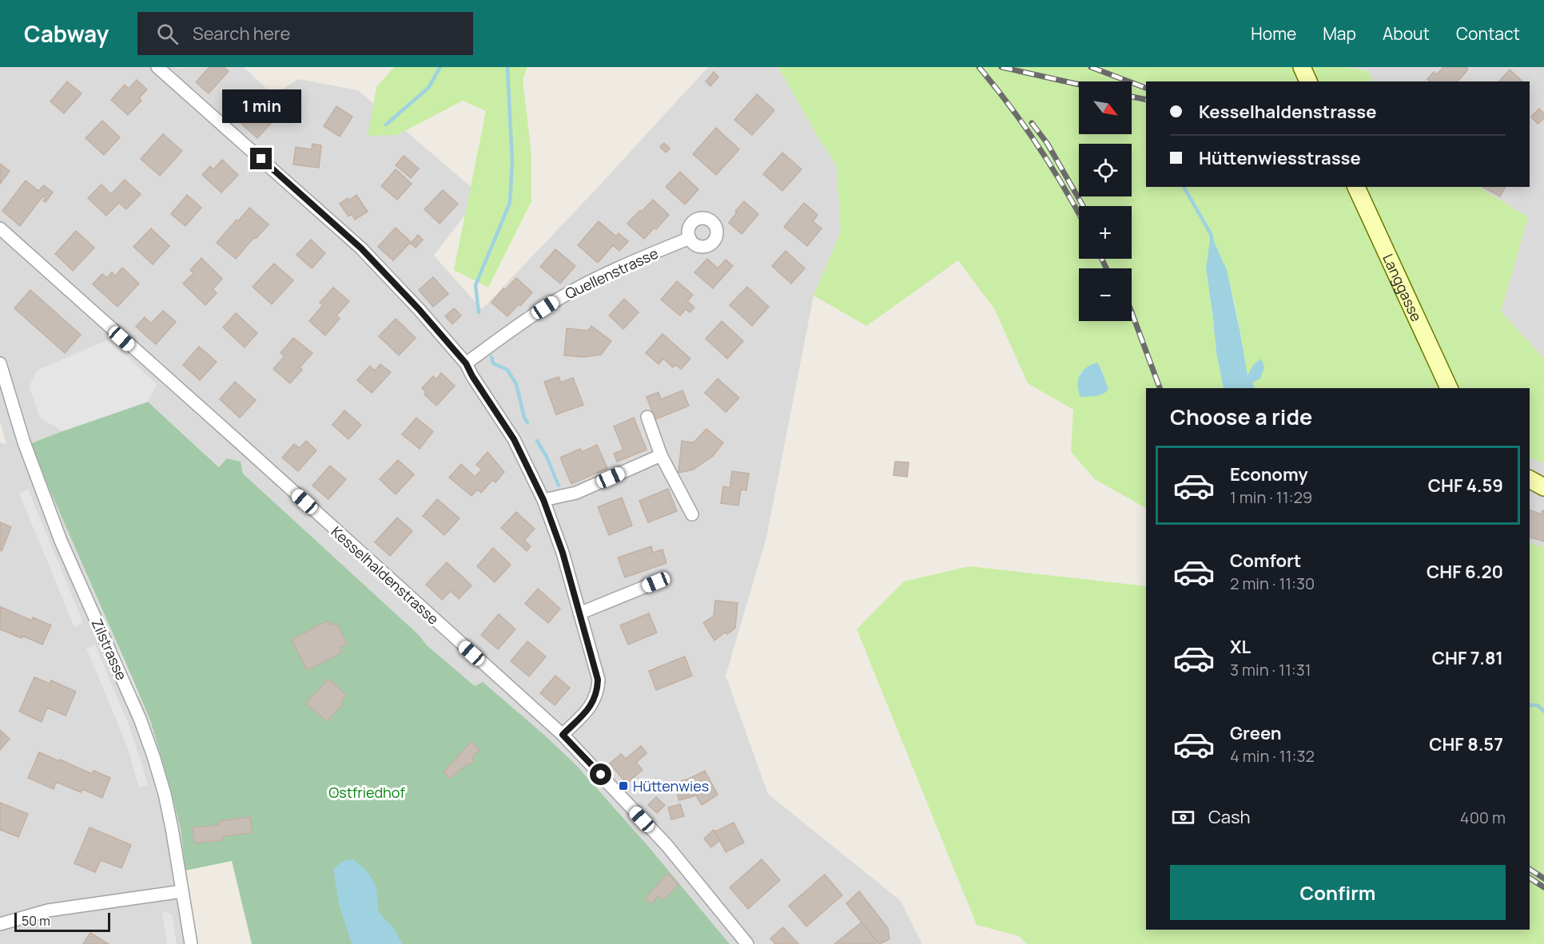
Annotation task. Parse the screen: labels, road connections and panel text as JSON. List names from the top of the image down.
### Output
{
  "streets": {
    "main road": ["Langgasse"],
    "street": ["Quellenstrasse", "Kesselhaldenstrasse", "Zilstrasse"]
  },
  "parks": ["Ostfriedhof"],
  "places": {
    "transit": ["Hüttenwies"]
  },
  "scale_bar": "50 m",
  "north": "bottom right",
  "page": {
    "header": "Cabway",
    "search": "Search here",
    "nav": [
      "Home",
      "Map",
      "About",
      "Contact"
    ],
    "map_buttons": ["+", "−"],
    "banner": ["Kesselhaldenstrasse", "Hüttenwiesstrasse"],
    "bubble": "1 min",
    "heading": "Choose a ride",
    "list": [
      {
        "name": "Economy",
        "note": "1 min · 11:29",
        "value": "CHF 4.59"
      },
      {
        "name": "Comfort",
        "note": "2 min · 11:30",
        "value": "CHF 6.20"
      },
      {
        "name": "XL",
        "note": "3 min · 11:31",
        "value": "CHF 7.81"
      },
      {
        "name": "Green",
        "note": "4 min · 11:32",
        "value": "CHF 8.57"
      }
    ],
    "pay": ["Cash", "400 m"],
    "buttons": "Confirm",
    "scale": "50 m"
  }
}
